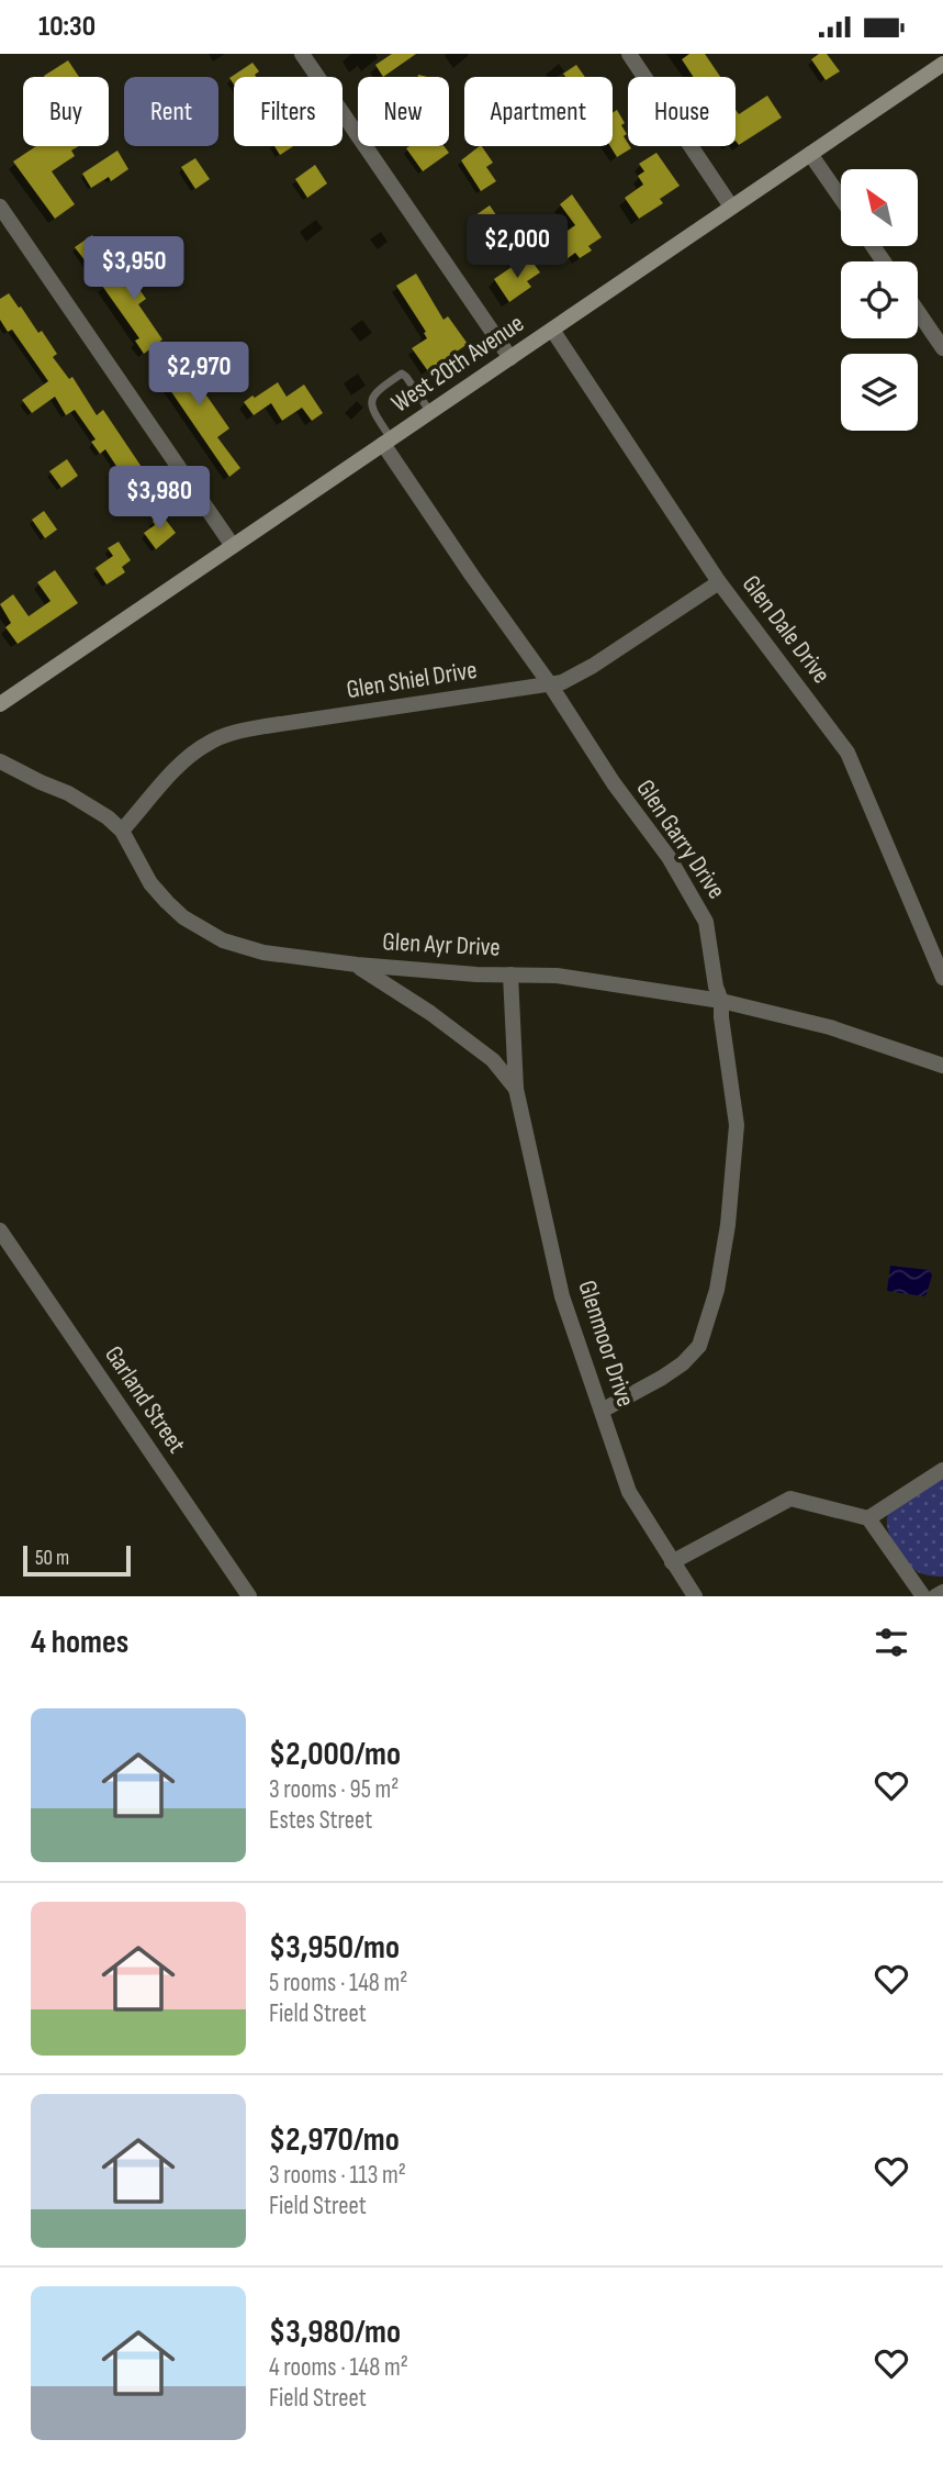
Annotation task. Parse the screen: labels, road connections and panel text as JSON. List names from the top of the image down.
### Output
{
  "streets": {
    "street": [
      "West 20th Avenue",
      "Glen Dale Drive",
      "Glen Shiel Drive",
      "Glen Garry Drive",
      "Glen Ayr Drive",
      "Glenmoor Drive",
      "Garland Street"
    ]
  },
  "crossings": [
    ["West 20th Avenue", "Glen Dale Drive"],
    ["West 20th Avenue", "Glen Garry Drive"],
    ["Glen Dale Drive", "Glen Shiel Drive"],
    ["Glen Shiel Drive", "Glen Garry Drive"],
    ["Glen Shiel Drive", "Glen Ayr Drive"],
    ["Glen Garry Drive", "Glen Ayr Drive"],
    ["Glen Garry Drive", "Glenmoor Drive"],
    ["Glen Ayr Drive", "Glenmoor Drive"]
  ],
  "scale_bar": "50 m",
  "north": "top left",
  "page": {
    "status": "10:30",
    "chip": [
      "Buy",
      "Rent",
      "Filters",
      "New",
      "Apartment",
      "House"
    ],
    "price": [
      "$2,000",
      "$3,950",
      "$2,970",
      "$3,980"
    ],
    "scale": "50 m",
    "heading": "4 homes",
    "list": [
      {
        "name": "$2,000/mo",
        "note": "3 rooms · 95 m² · Estes Street"
      },
      {
        "name": "$3,950/mo",
        "note": "5 rooms · 148 m² · Field Street"
      },
      {
        "name": "$2,970/mo",
        "note": "3 rooms · 113 m² · Field Street"
      },
      {
        "name": "$3,980/mo",
        "note": "4 rooms · 148 m² · Field Street"
      }
    ]
  }
}
